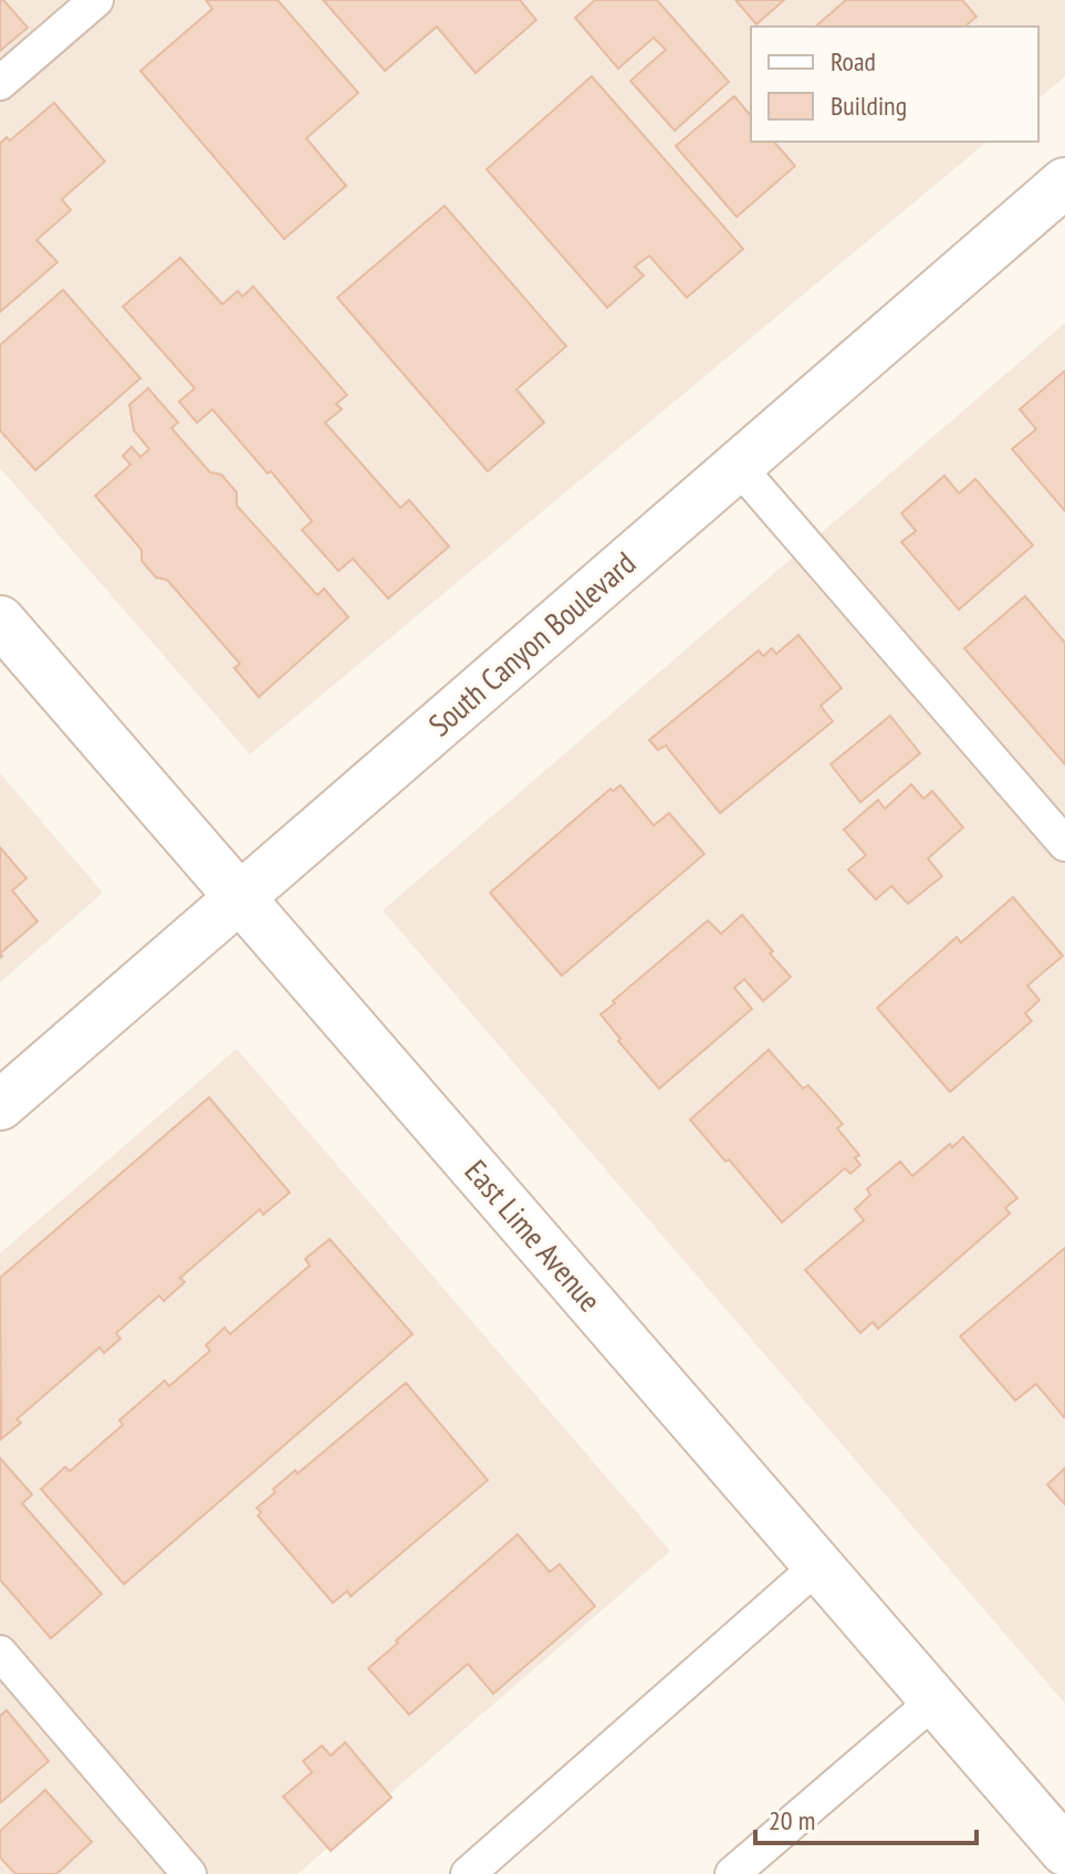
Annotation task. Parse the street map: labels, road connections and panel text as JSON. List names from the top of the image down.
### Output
{
  "streets": {
    "street": ["South Canyon Boulevard", "East Lime Avenue"]
  },
  "crossings": [
    ["South Canyon Boulevard", "East Lime Avenue"]
  ],
  "legend": ["Road", "Building"],
  "scale_bar": "20 m"
}
